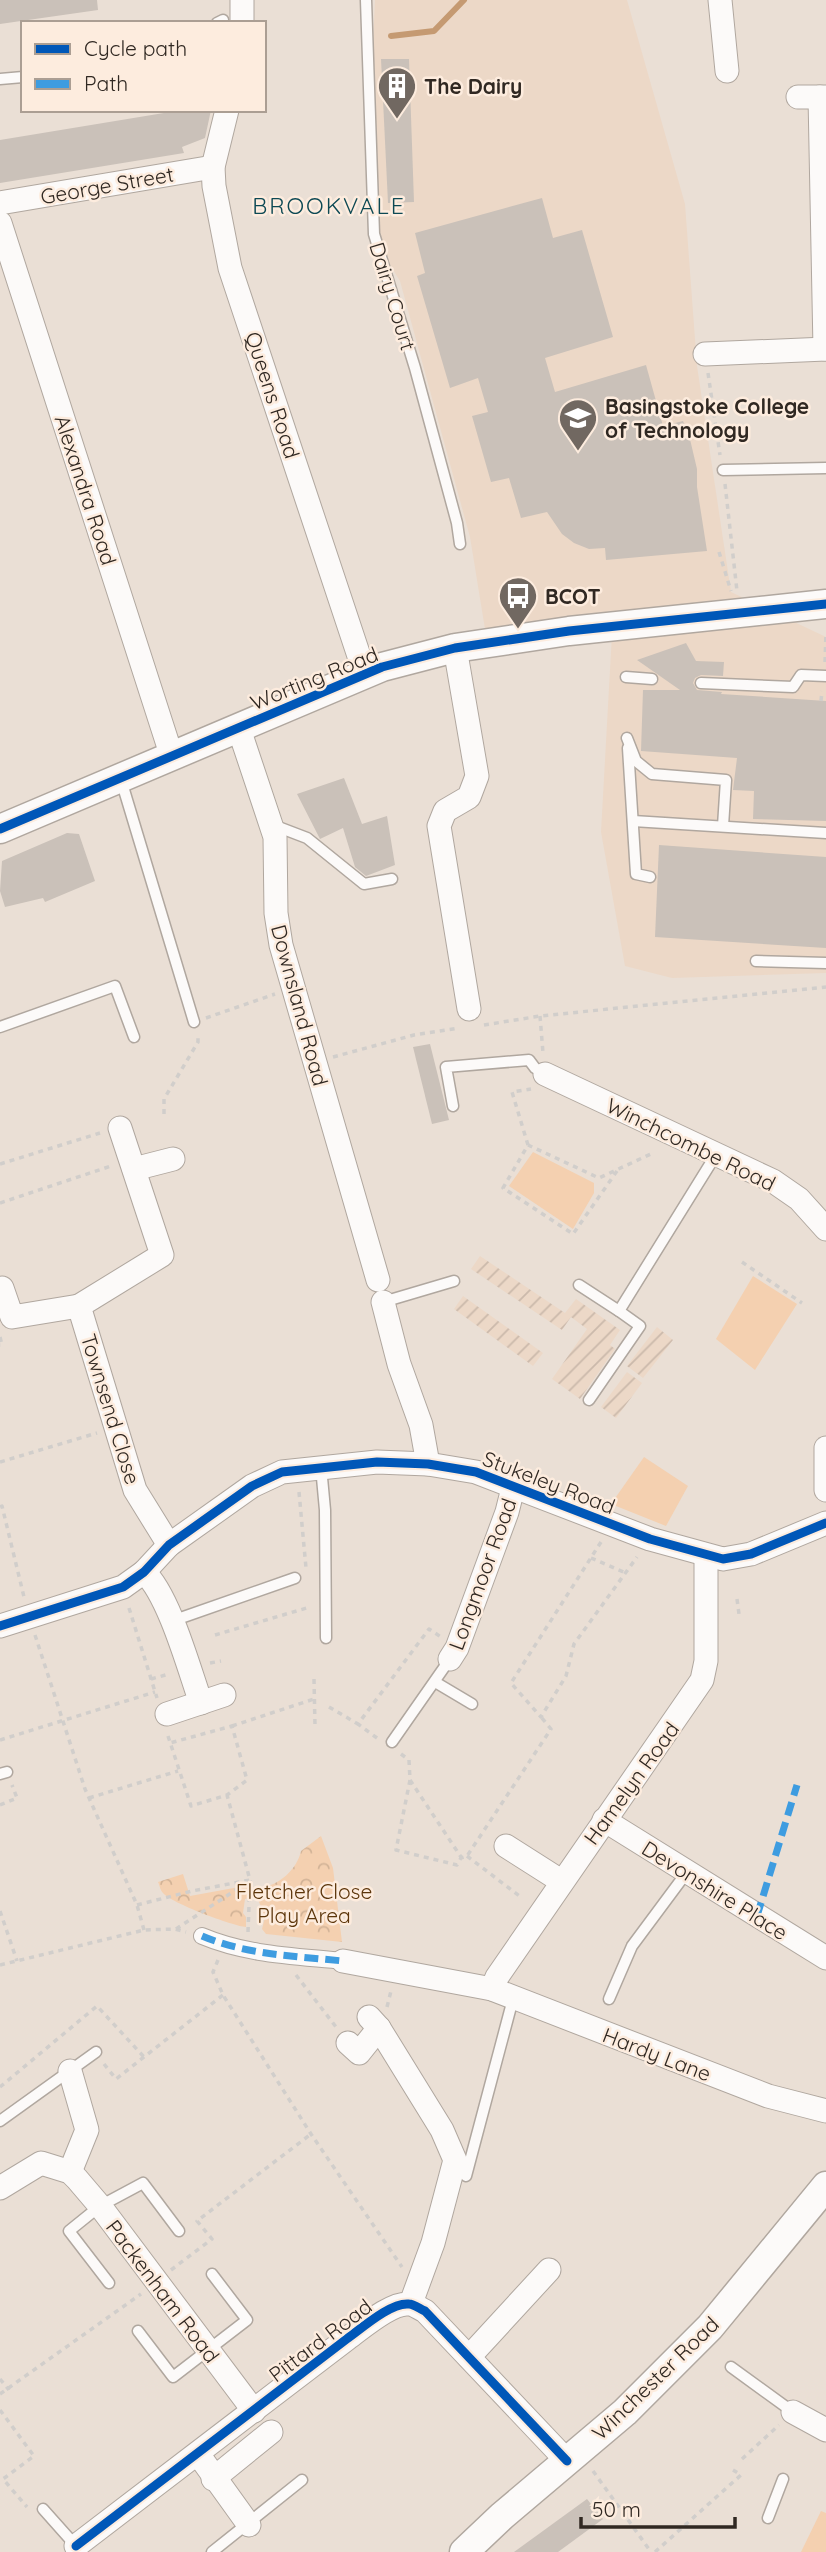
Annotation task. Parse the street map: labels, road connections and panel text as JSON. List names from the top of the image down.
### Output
{
  "streets": {
    "street": [
      "George Street",
      "Queens Road",
      "Alexandra Road",
      "Worting Road",
      "Downsland Road",
      "Winchcombe Road",
      "Townsend Close",
      "Stukeley Road",
      "Longmoor Road",
      "Hamelyn Road",
      "Devonshire Place",
      "Hardy Lane",
      "Packenham Road",
      "Pittard Road",
      "Winchester Road"
    ],
    "lane": ["Dairy Court"]
  },
  "crossings": [
    ["George Street", "Queens Road"],
    ["Queens Road", "Worting Road"],
    ["Alexandra Road", "Worting Road"],
    ["Worting Road", "Downsland Road"],
    ["Downsland Road", "Stukeley Road"],
    ["Townsend Close", "Stukeley Road"],
    ["Stukeley Road", "Longmoor Road"],
    ["Stukeley Road", "Hamelyn Road"],
    ["Hamelyn Road", "Devonshire Place"],
    ["Hamelyn Road", "Hardy Lane"],
    ["Packenham Road", "Pittard Road"]
  ],
  "districts": ["BROOKVALE"],
  "parks": ["Fletcher Close Play Area"],
  "places": {
    "building": ["The Dairy"],
    "school or university": ["Basingstoke College of Technology"],
    "bus stop": ["BCOT"]
  },
  "legend": ["Cycle path", "Path"],
  "scale_bar": "50 m"
}
